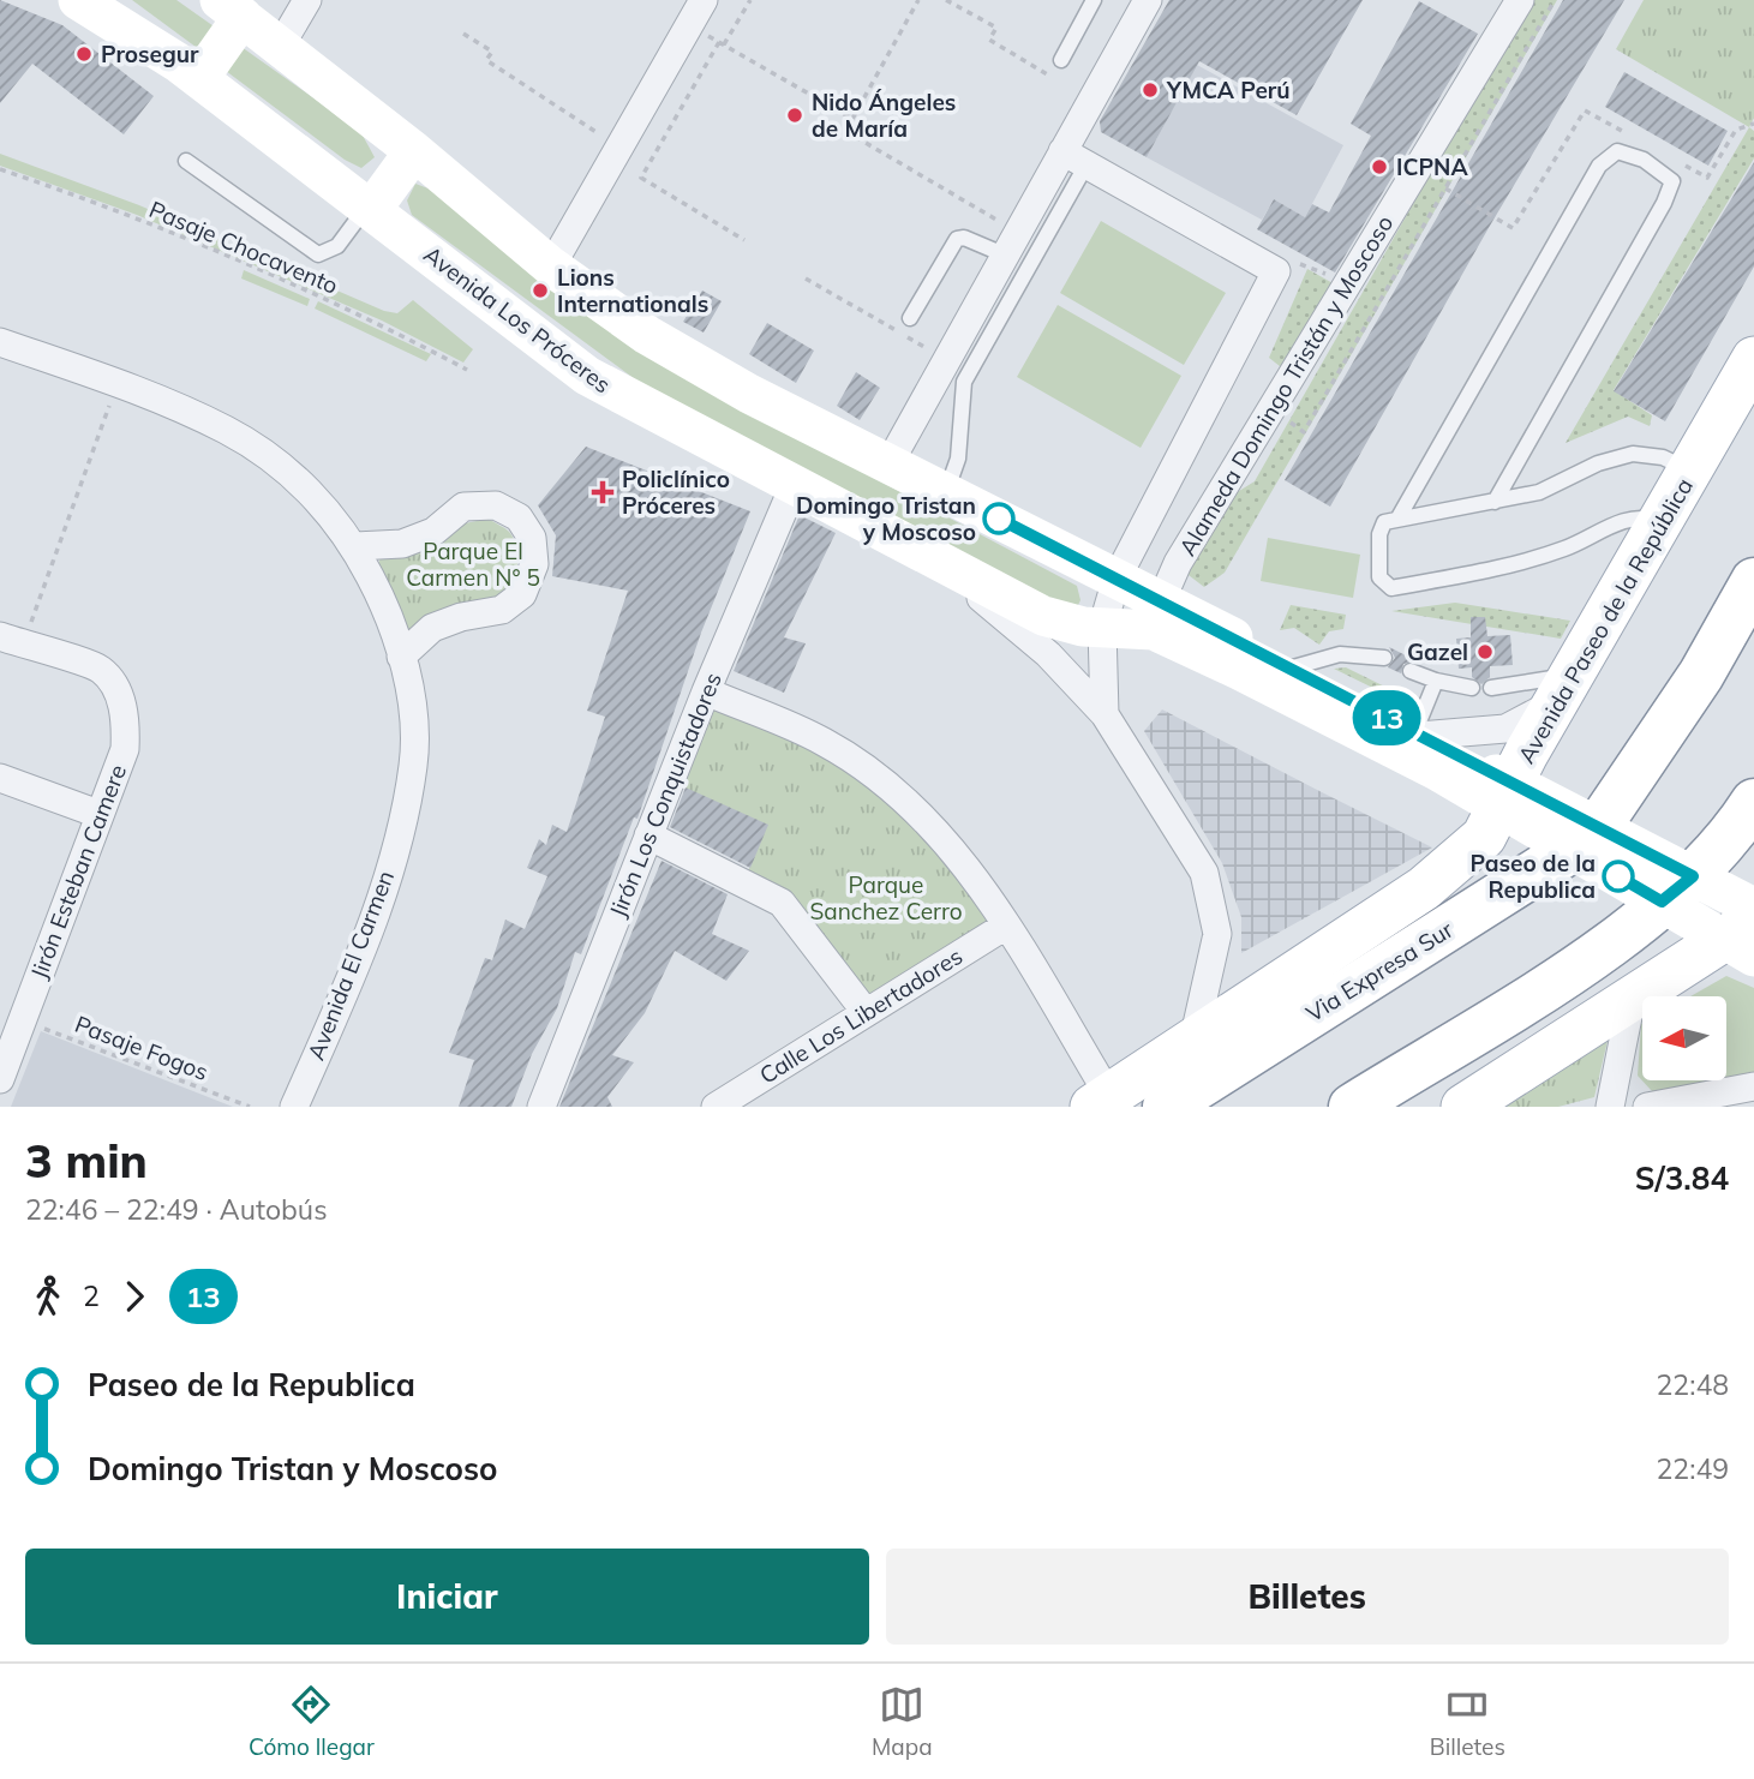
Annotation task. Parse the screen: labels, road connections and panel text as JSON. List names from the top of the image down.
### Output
{
  "streets": {
    "highway": ["Via Expresa Sur"],
    "main road": ["Avenida Los Próceres", "Avenida Paseo de la República"],
    "street": [
      "Alameda Domingo Tristán y Moscoso",
      "Jirón Los Conquistadores",
      "Jirón Esteban Camere",
      "Avenida El Carmen",
      "Calle Los Libertadores"
    ],
    "path": ["Pasaje Chocavento", "Pasaje Fogos"]
  },
  "crossings": [
    ["Avenida Los Próceres", "Alameda Domingo Tristán y Moscoso"],
    ["Avenida Los Próceres", "Avenida Paseo de la República"],
    ["Avenida Los Próceres", "Jirón Los Conquistadores"],
    ["Avenida Los Próceres", "Via Expresa Sur"],
    ["Jirón Esteban Camere", "Pasaje Fogos"]
  ],
  "parks": ["Parque El Carmen N° 5", "Parque Sanchez Cerro"],
  "places": {
    "other": [
      "Prosegur",
      "YMCA Perú",
      "Nido Ángeles de María",
      "ICPNA",
      "Lions Internationals",
      "Domingo Tristan y Moscoso",
      "Gazel",
      "Paseo de la Republica"
    ],
    "health": ["Policlínico Próceres"]
  },
  "lines": ["bus line 13"],
  "north": "left",
  "page": {
    "on_map": "13",
    "heading": ["3 min", "22:46 – 22:49 · Autobús", "S/3.84"],
    "legs": ["2", "13"],
    "list": [
      {
        "name": "Paseo de la Republica",
        "value": "22:48"
      },
      {
        "name": "Domingo Tristan y Moscoso",
        "value": "22:49"
      }
    ],
    "buttons": ["Iniciar", "Billetes"],
    "tabs": ["Cómo llegar", "Mapa", "Billetes"]
  }
}
